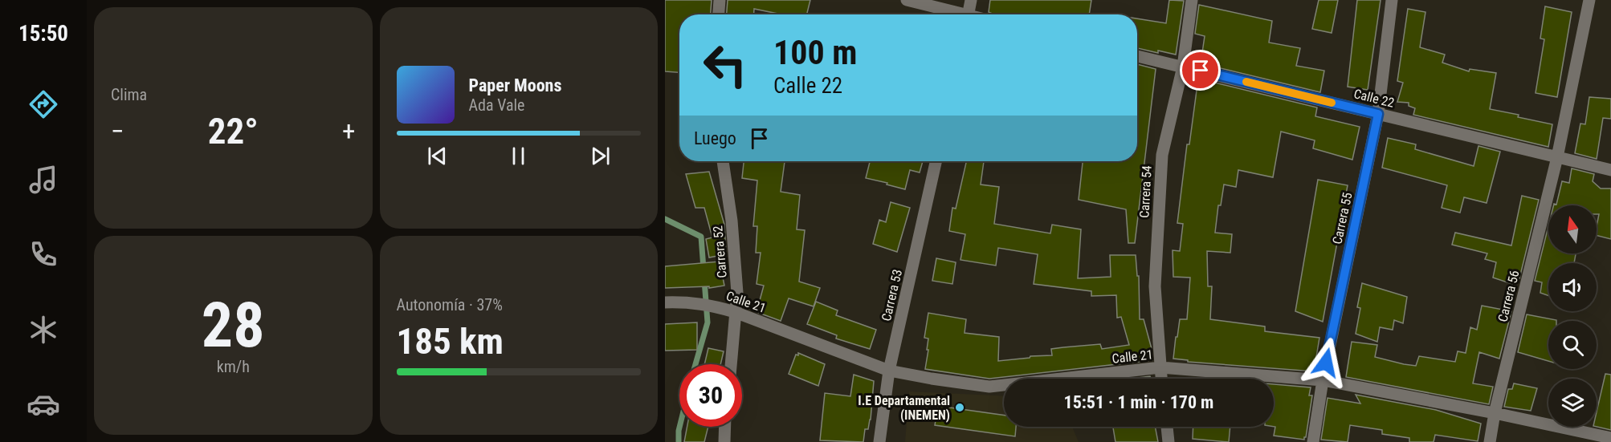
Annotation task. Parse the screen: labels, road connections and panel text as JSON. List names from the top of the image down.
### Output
{
  "streets": {
    "street": [
      "Calle 22",
      "Carrera 54",
      "Carrera 55",
      "Carrera 52",
      "Carrera 53",
      "Carrera 56",
      "Calle 21"
    ]
  },
  "crossings": [
    ["Calle 22", "Carrera 54"],
    ["Calle 22", "Carrera 55"],
    ["Calle 22", "Carrera 56"],
    ["Carrera 54", "Calle 21"],
    ["Carrera 55", "Calle 21"],
    ["Carrera 52", "Calle 21"],
    ["Carrera 53", "Calle 21"],
    ["Carrera 56", "Calle 21"]
  ],
  "places": ["I.E Departamental (INEMEN)"],
  "north": "top",
  "page": {
    "tabs": "15:50",
    "tile": [
      "Clima",
      ["28", "km/h"],
      ["Autonomía · 37%", "185 km"]
    ],
    "turn": ["100 m", "Calle 22"],
    "song": ["Paper Moons", "Ada Vale"],
    "heat": ["−", "22°", "+"],
    "then": "Luego",
    "limit": "30",
    "trip": "15:51 · 1 min · 170 m"
  }
}
